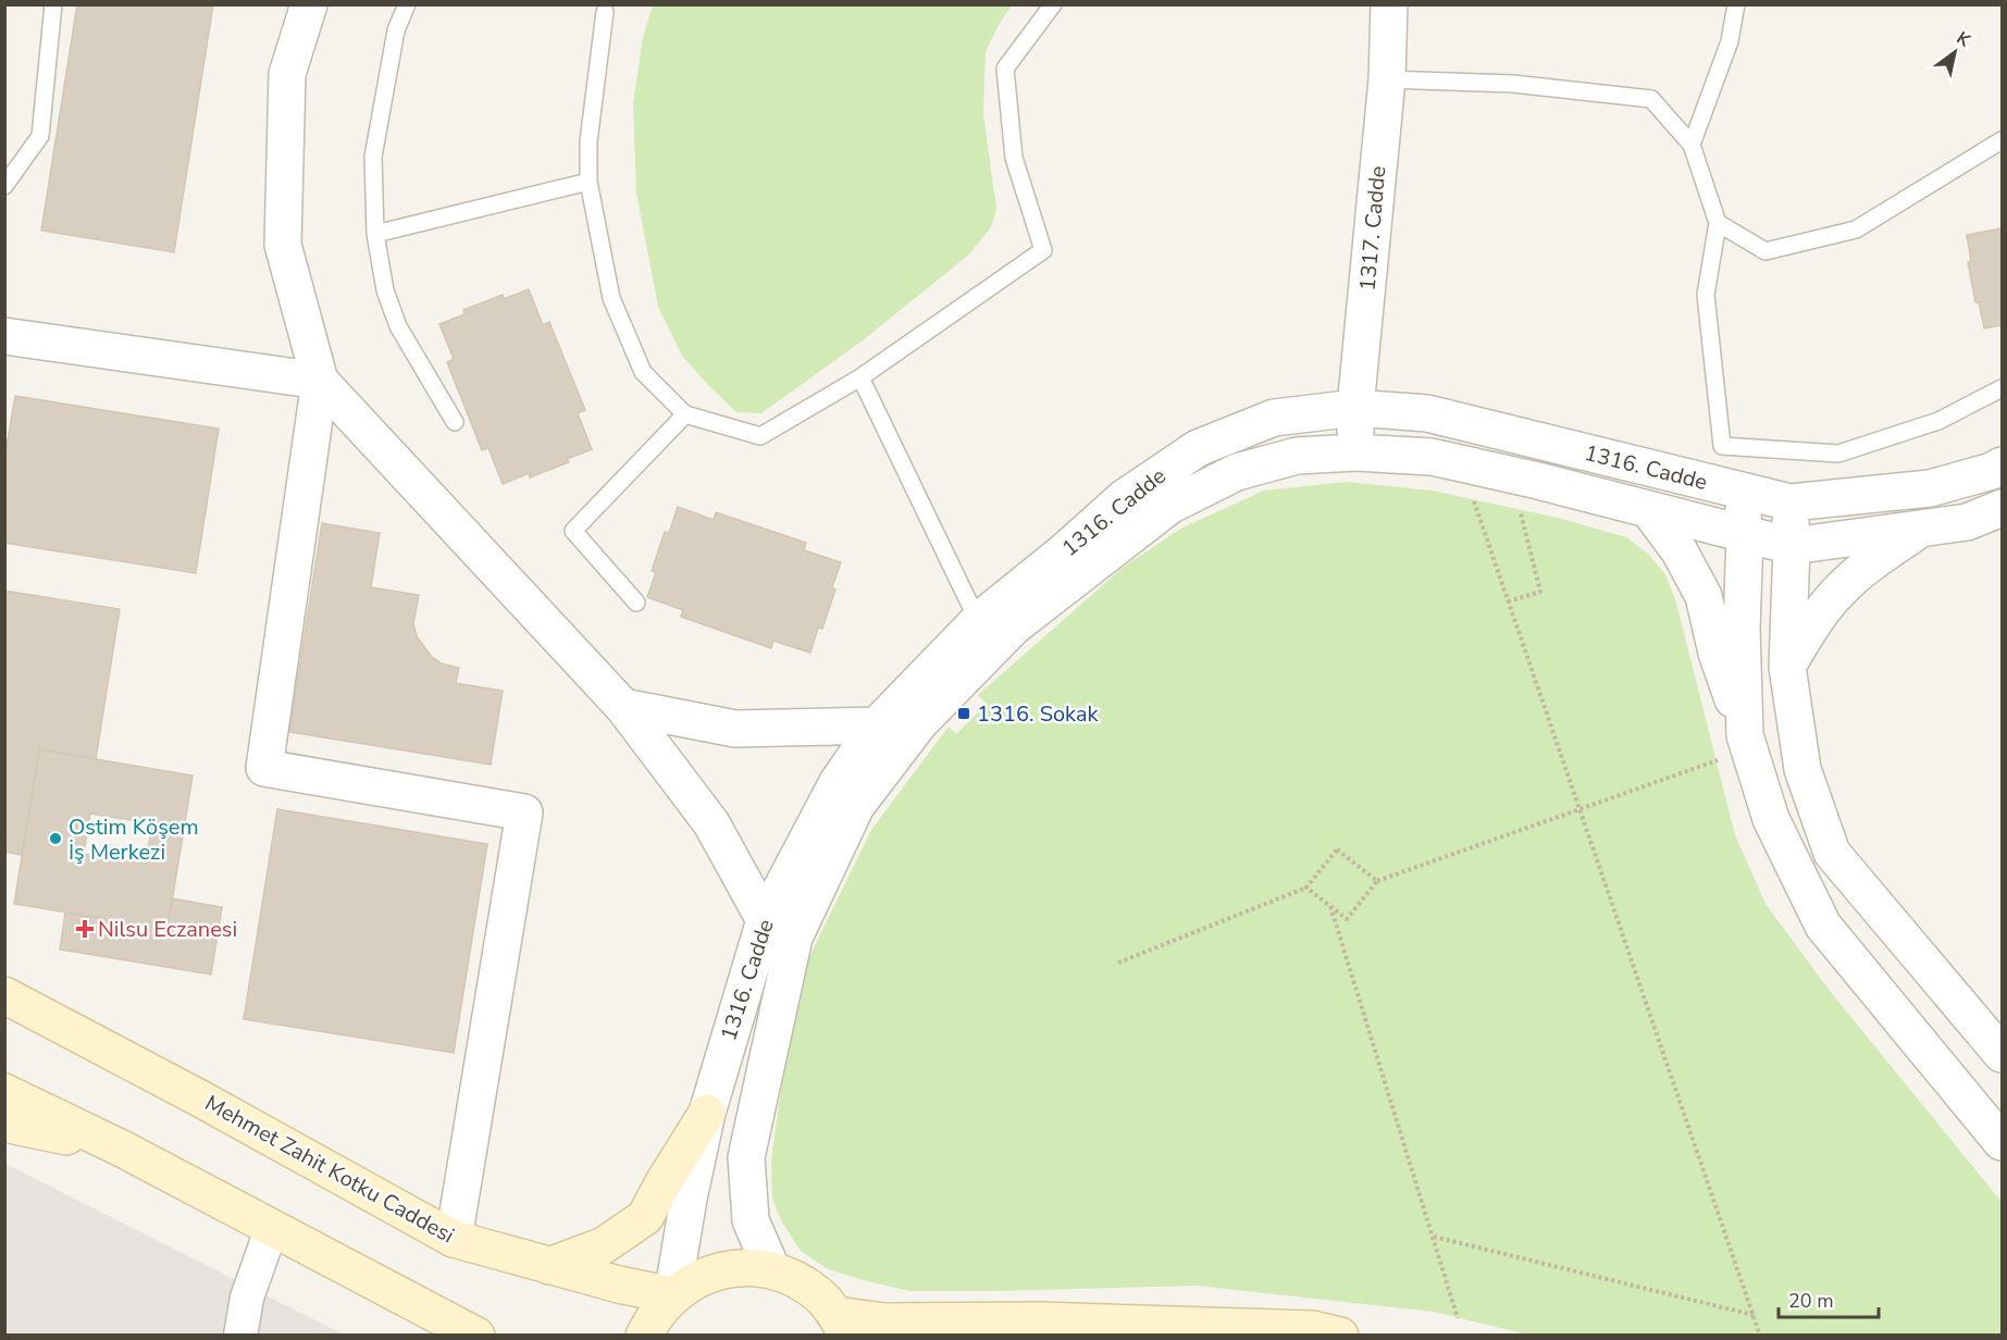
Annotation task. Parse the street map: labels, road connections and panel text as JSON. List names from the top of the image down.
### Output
{
  "streets": {
    "main road": ["Mehmet Zahit Kotku Caddesi"],
    "street": ["1317. Cadde", "1316. Cadde"]
  },
  "crossings": [
    ["1317. Cadde", "1316. Cadde"],
    ["1316. Cadde", "Mehmet Zahit Kotku Caddesi"]
  ],
  "places": {
    "transit": ["1316. Sokak"],
    "other": ["Ostim Köşem İş Merkezi"],
    "health": ["Nilsu Eczanesi"]
  },
  "scale_bar": "20 m",
  "north": "top right"
}
